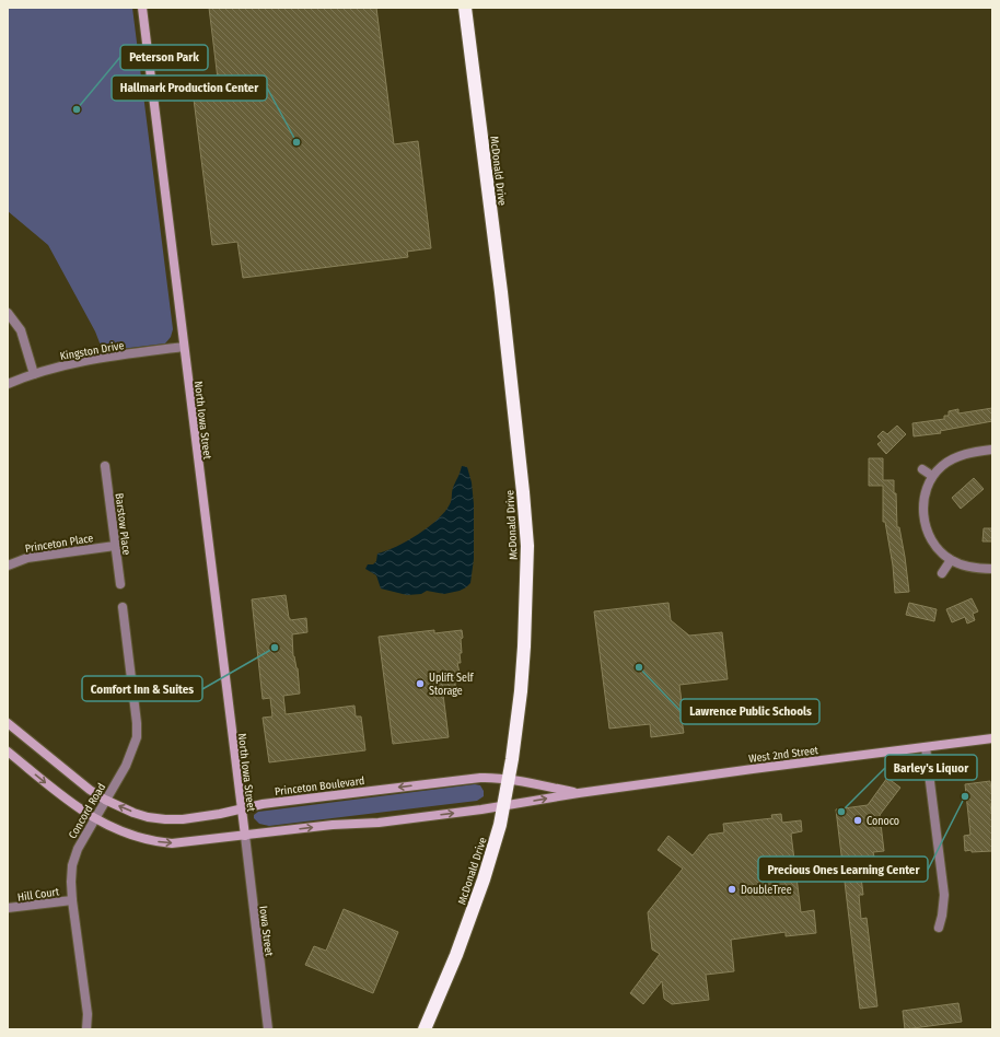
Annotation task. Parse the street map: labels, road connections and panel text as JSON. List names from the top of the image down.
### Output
{
  "streets": {
    "highway": ["McDonald Drive"],
    "street": [
      "Kingston Drive",
      "North Iowa Street",
      "Barstow Place",
      "Princeton Place",
      "West 2nd Street",
      "Princeton Boulevard",
      "Concord Road",
      "Hill Court",
      "Iowa Street"
    ]
  },
  "crossings": [
    ["McDonald Drive", "West 2nd Street"],
    ["McDonald Drive", "Princeton Boulevard"],
    ["Kingston Drive", "North Iowa Street"],
    ["North Iowa Street", "Princeton Boulevard"],
    ["North Iowa Street", "Iowa Street"],
    ["Barstow Place", "Princeton Place"],
    ["West 2nd Street", "Princeton Boulevard"],
    ["Princeton Boulevard", "Concord Road"],
    ["Concord Road", "Hill Court"]
  ],
  "places": [
    "Peterson Park",
    "Hallmark Production Center",
    "Comfort Inn & Suites",
    "Lawrence Public Schools",
    "Uplift Self Storage",
    "Precious Ones Learning Center",
    "Barley's Liquor",
    "Conoco",
    "DoubleTree"
  ]
}
